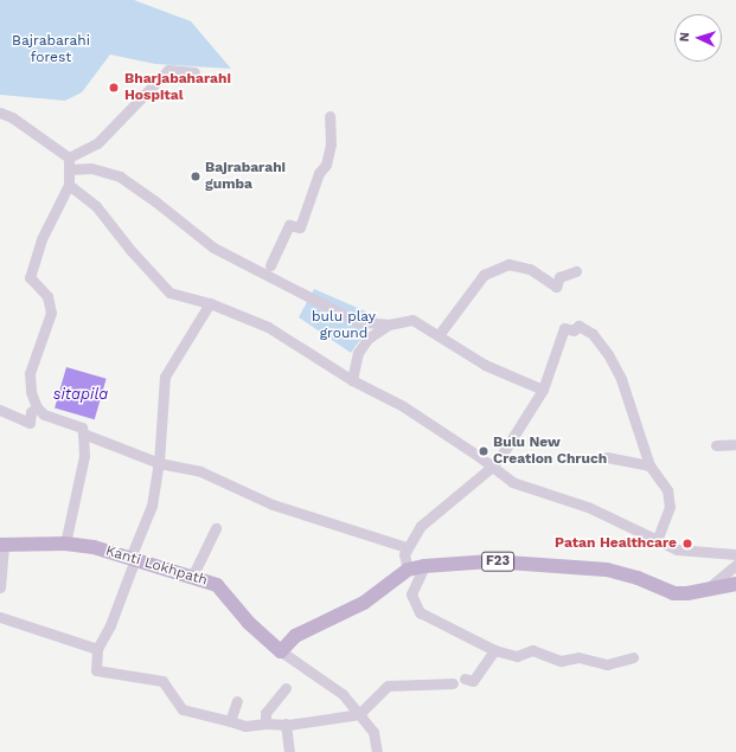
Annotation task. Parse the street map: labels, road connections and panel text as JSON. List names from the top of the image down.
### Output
{
  "streets": {
    "main road": ["F23", "Kanti Lokhpath"]
  },
  "crossings": [
    ["F23", "Kanti Lokhpath"]
  ],
  "water": ["sitapila"],
  "parks": ["Bajrabarahi forest", "bulu play ground"],
  "places": [
    "Bharjabaharahi Hospital",
    "Bajrabarahi gumba",
    "Bulu New Creation Chruch",
    "Patan Healthcare"
  ],
  "north": "left"
}
